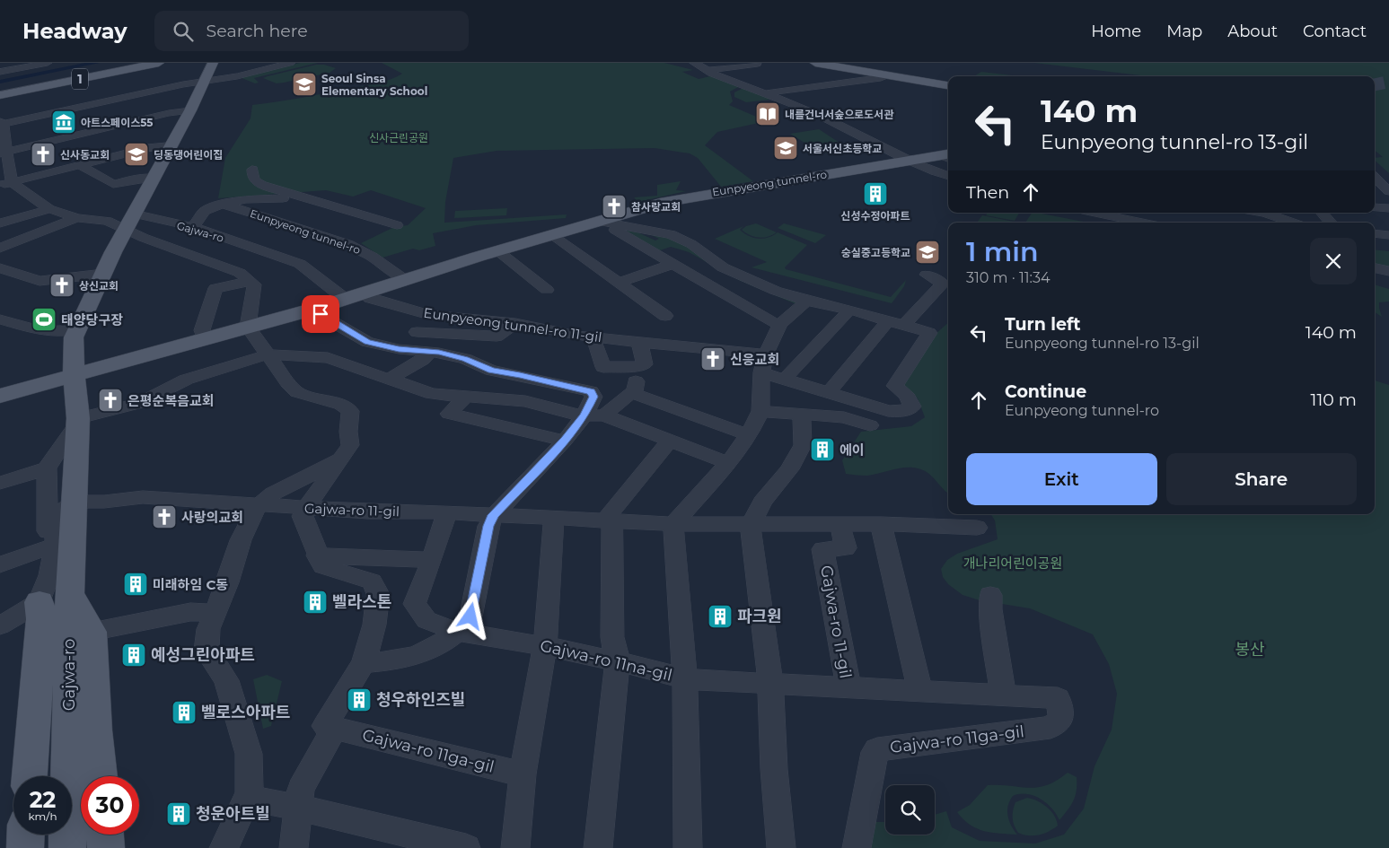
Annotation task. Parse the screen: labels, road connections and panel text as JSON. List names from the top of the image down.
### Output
{
  "streets": {
    "main road": ["1", "Eunpyeong tunnel-ro", "Gajwa-ro"],
    "street": [
      "Eunpyeong tunnel-ro 11-gil",
      "Gajwa-ro 11-gil",
      "Gajwa-ro 11na-gil",
      "Gajwa-ro 11ga-gil"
    ]
  },
  "crossings": [
    ["Eunpyeong tunnel-ro", "Gajwa-ro"],
    ["Eunpyeong tunnel-ro", "Eunpyeong tunnel-ro 11-gil"],
    ["Gajwa-ro", "Gajwa-ro 11-gil"],
    ["Gajwa-ro 11-gil", "Gajwa-ro 11na-gil"],
    ["Gajwa-ro 11na-gil", "Gajwa-ro 11ga-gil"]
  ],
  "parks": ["신사근린공원", "개나리어린이공원", "봉산"],
  "places": {
    "school or university": [
      "Seoul Sinsa Elementary School",
      "서울서신초등학교",
      "딩동댕어린이집",
      "숭실중고등학교"
    ],
    "library": ["내를건너서숲으로도서관"],
    "museum": ["아트스페이스55"],
    "church": [
      "신사동교회",
      "참사랑교회",
      "상신교회",
      "신응교회",
      "은평순복음교회",
      "사랑의교회"
    ],
    "building": [
      "신성수정아파트",
      "에이",
      "미래하임 C동",
      "벨라스톤",
      "파크원",
      "예성그린아파트",
      "청우하인즈빌",
      "벨로스아파트",
      "청운아트빌"
    ],
    "sports": ["태양당구장"]
  },
  "page": {
    "header": "Headway",
    "search": "Search here",
    "nav": [
      "Home",
      "Map",
      "About",
      "Contact"
    ],
    "turn": ["140 m", "Eunpyeong tunnel-ro 13-gil"],
    "then": "Then",
    "heading": ["1 min", "310 m · 11:34"],
    "list": [
      {
        "name": "Turn left",
        "note": "Eunpyeong tunnel-ro 13-gil",
        "value": "140 m"
      },
      {
        "name": "Continue",
        "note": "Eunpyeong tunnel-ro",
        "value": "110 m"
      }
    ],
    "buttons": ["Exit", "Share"],
    "speed": "22 km/h",
    "limit": "30"
  }
}
